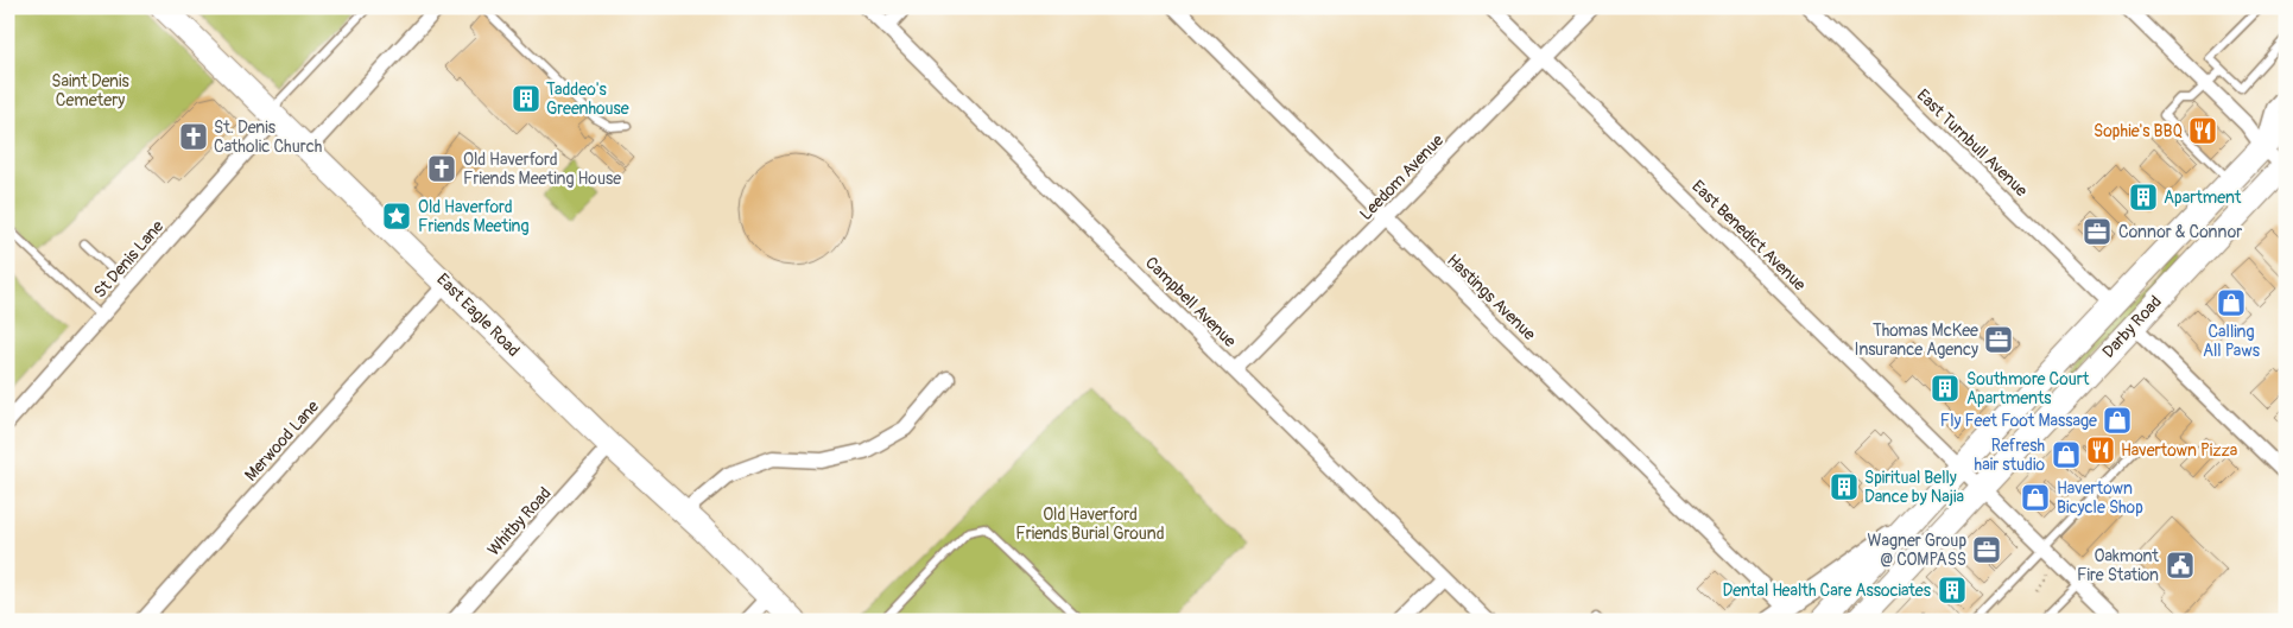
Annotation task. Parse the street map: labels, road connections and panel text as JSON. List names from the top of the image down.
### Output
{
  "streets": {
    "main road": ["East Eagle Road", "Darby Road"],
    "street": [
      "East Turnbull Avenue",
      "Leedom Avenue",
      "East Benedict Avenue",
      "St Denis Lane",
      "Hastings Avenue",
      "Campbell Avenue",
      "Merwood Lane",
      "Whitby Road"
    ]
  },
  "crossings": [
    ["East Turnbull Avenue", "Darby Road"],
    ["Leedom Avenue", "East Benedict Avenue"],
    ["Leedom Avenue", "Hastings Avenue"],
    ["Leedom Avenue", "Campbell Avenue"],
    ["East Benedict Avenue", "Darby Road"],
    ["St Denis Lane", "East Eagle Road"],
    ["Hastings Avenue", "Darby Road"],
    ["East Eagle Road", "Merwood Lane"],
    ["East Eagle Road", "Whitby Road"]
  ],
  "parks": ["Saint Denis Cemetery", "Old Haverford Friends Burial Ground"],
  "places": {
    "building": [
      "Taddeo's Greenhouse",
      "Apartment",
      "Southmore Court Apartments",
      "Spiritual Belly Dance by Najia",
      "Dental Health Care Associates"
    ],
    "restaurant": ["Sophie's BBQ", "Havertown Pizza"],
    "church": ["St. Denis Catholic Church", "Old Haverford Friends Meeting House"],
    "place": ["Old Haverford Friends Meeting"],
    "office": ["Connor & Connor", "Thomas McKee Insurance Agency", "Wagner Group @ COMPASS"],
    "shop": [
      "Calling All Paws",
      "Fly Feet Foot Massage",
      "Refresh hair studio",
      "Havertown Bicycle Shop"
    ],
    "public building": ["Oakmont Fire Station"]
  }
}
